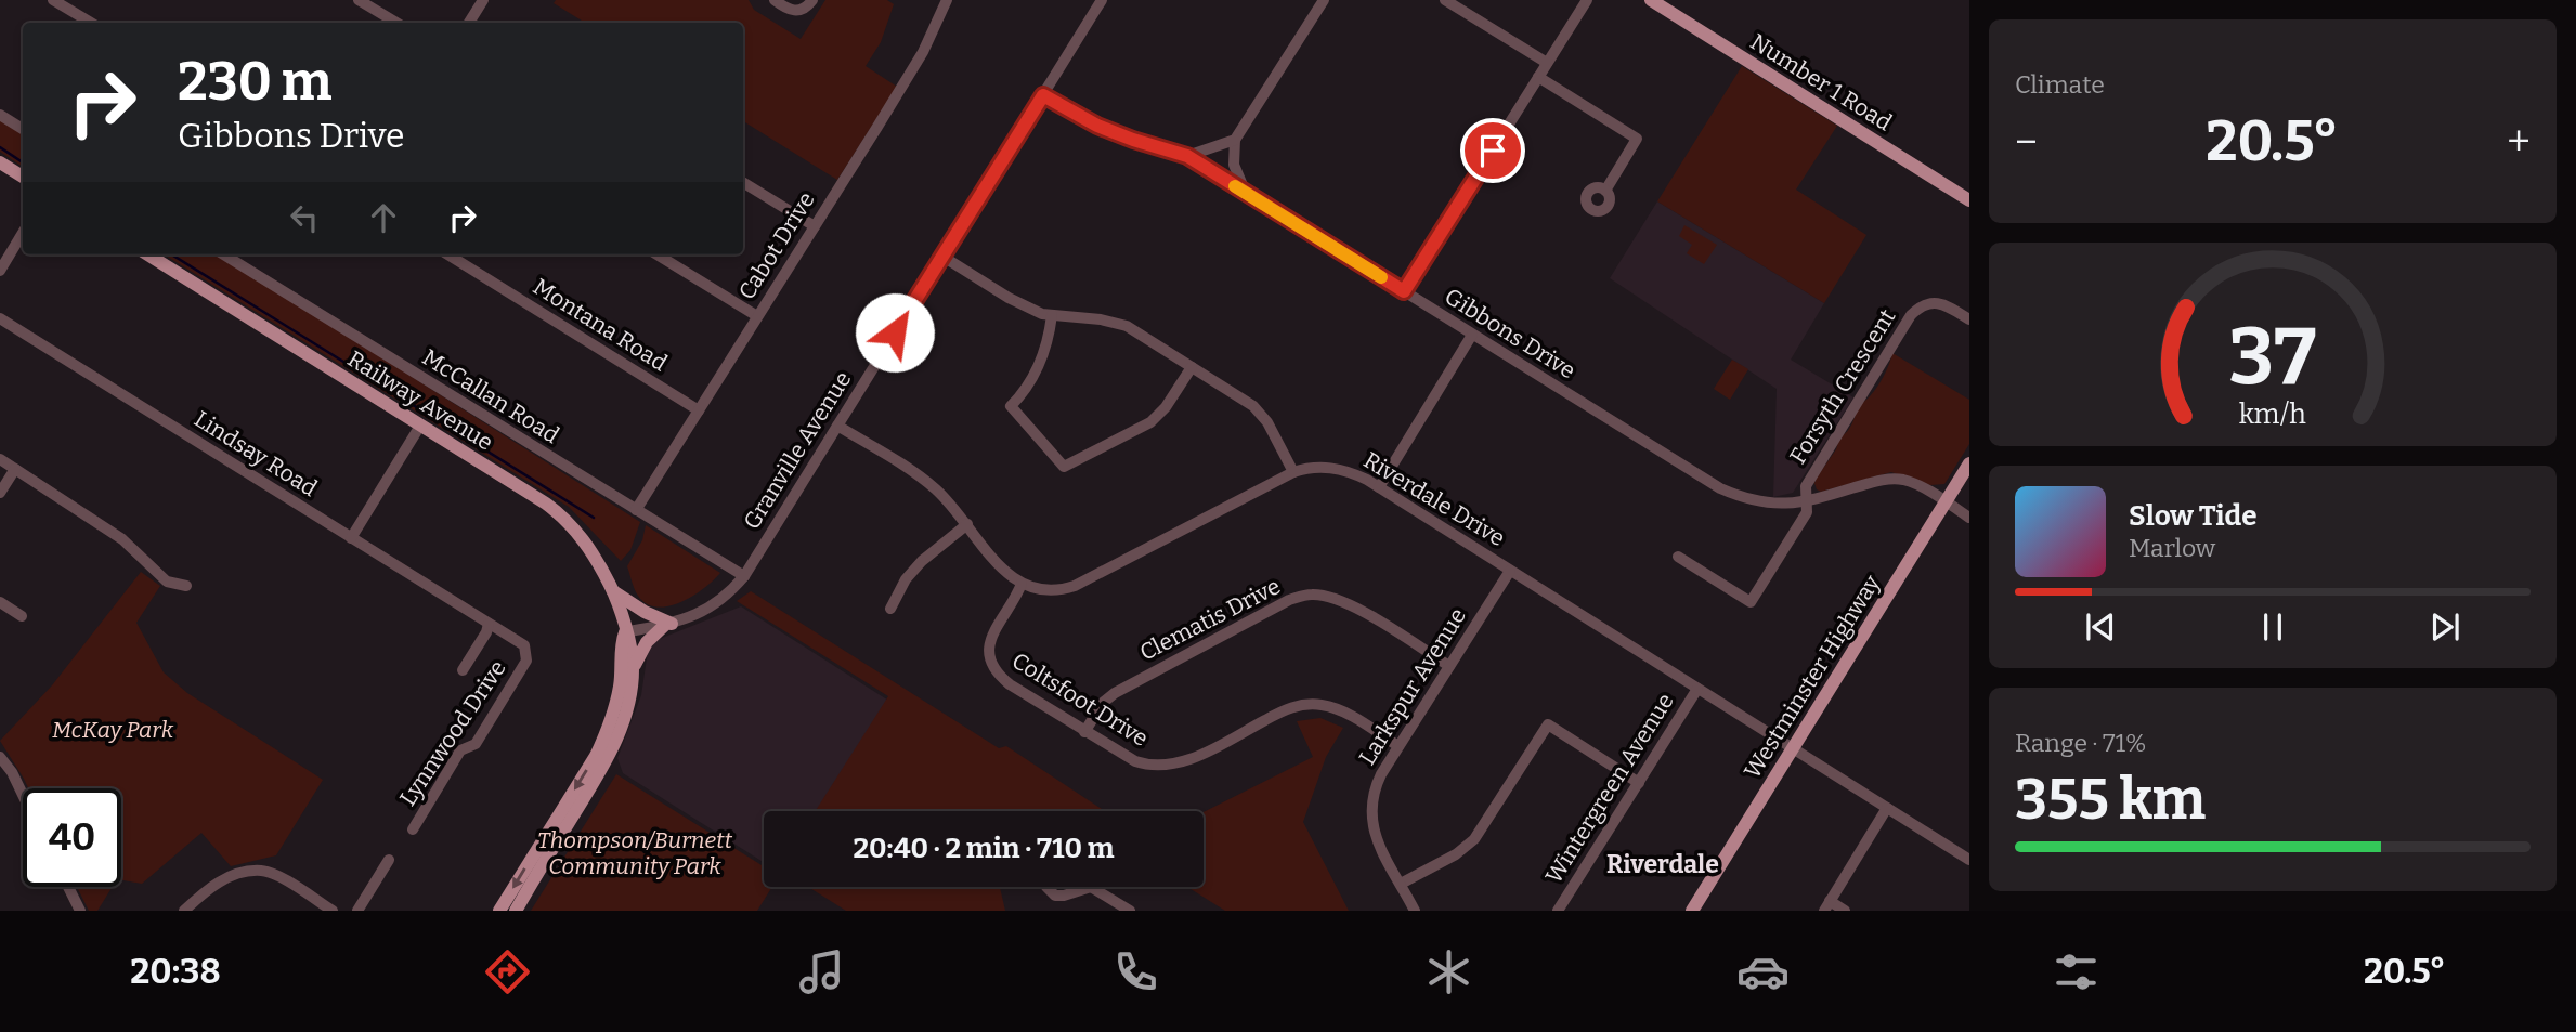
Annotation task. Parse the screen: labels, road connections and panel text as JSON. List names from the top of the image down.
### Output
{
  "streets": {
    "main road": ["Number 1 Road", "Railway Avenue", "Westminster Highway"],
    "street": [
      "Cabot Drive",
      "Montana Road",
      "Gibbons Drive",
      "Forsyth Crescent",
      "McCallan Road",
      "Granville Avenue",
      "Lindsay Road",
      "Riverdale Drive",
      "Clematis Drive",
      "Larkspur Avenue",
      "Coltsfoot Drive",
      "Lynnwood Drive",
      "Wintergreen Avenue"
    ]
  },
  "crossings": [
    ["Cabot Drive", "Montana Road"],
    ["Cabot Drive", "McCallan Road"],
    ["Gibbons Drive", "Forsyth Crescent"],
    ["Gibbons Drive", "Granville Avenue"],
    ["Gibbons Drive", "Westminster Highway"],
    ["McCallan Road", "Granville Avenue"],
    ["Railway Avenue", "Granville Avenue"],
    ["Lindsay Road", "Lynnwood Drive"],
    ["Riverdale Drive", "Westminster Highway"],
    ["Riverdale Drive", "Larkspur Avenue"],
    ["Riverdale Drive", "Coltsfoot Drive"],
    ["Riverdale Drive", "Wintergreen Avenue"],
    ["Clematis Drive", "Larkspur Avenue"],
    ["Clematis Drive", "Coltsfoot Drive"],
    ["Larkspur Avenue", "Coltsfoot Drive"]
  ],
  "districts": ["Riverdale"],
  "parks": ["McKay Park", "Thompson/Burnett Community Park"],
  "page": {
    "tile": [
      "Climate",
      ["Range · 71%", "355 km"]
    ],
    "turn": ["230 m", "Gibbons Drive"],
    "heat": ["−", "20.5°", "+"],
    "song": ["Slow Tide", "Marlow"],
    "limit": "40",
    "trip": "20:40 · 2 min · 710 m",
    "tabs": ["20:38", "20.5°"],
    "gauge": ["37", "km/h"]
  }
}
